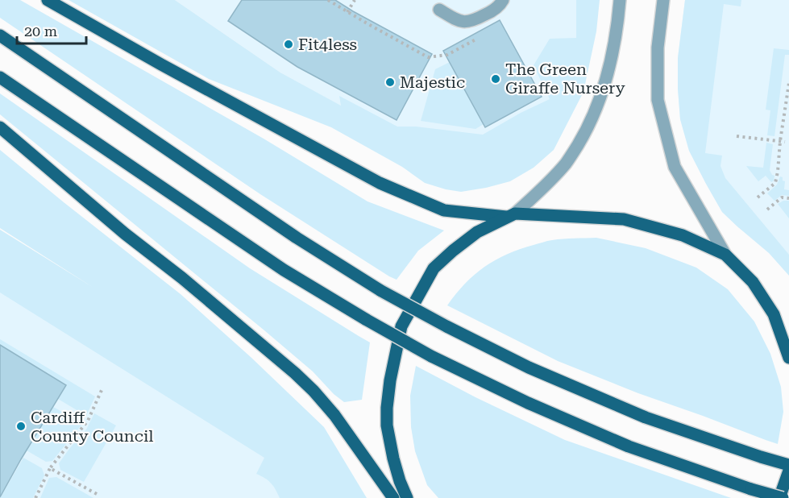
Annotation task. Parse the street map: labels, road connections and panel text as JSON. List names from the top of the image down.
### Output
{
  "places": [
    "Fit4less",
    "The Green Giraffe Nursery",
    "Majestic",
    "Cardiff County Council"
  ],
  "scale_bar": "20 m"
}
